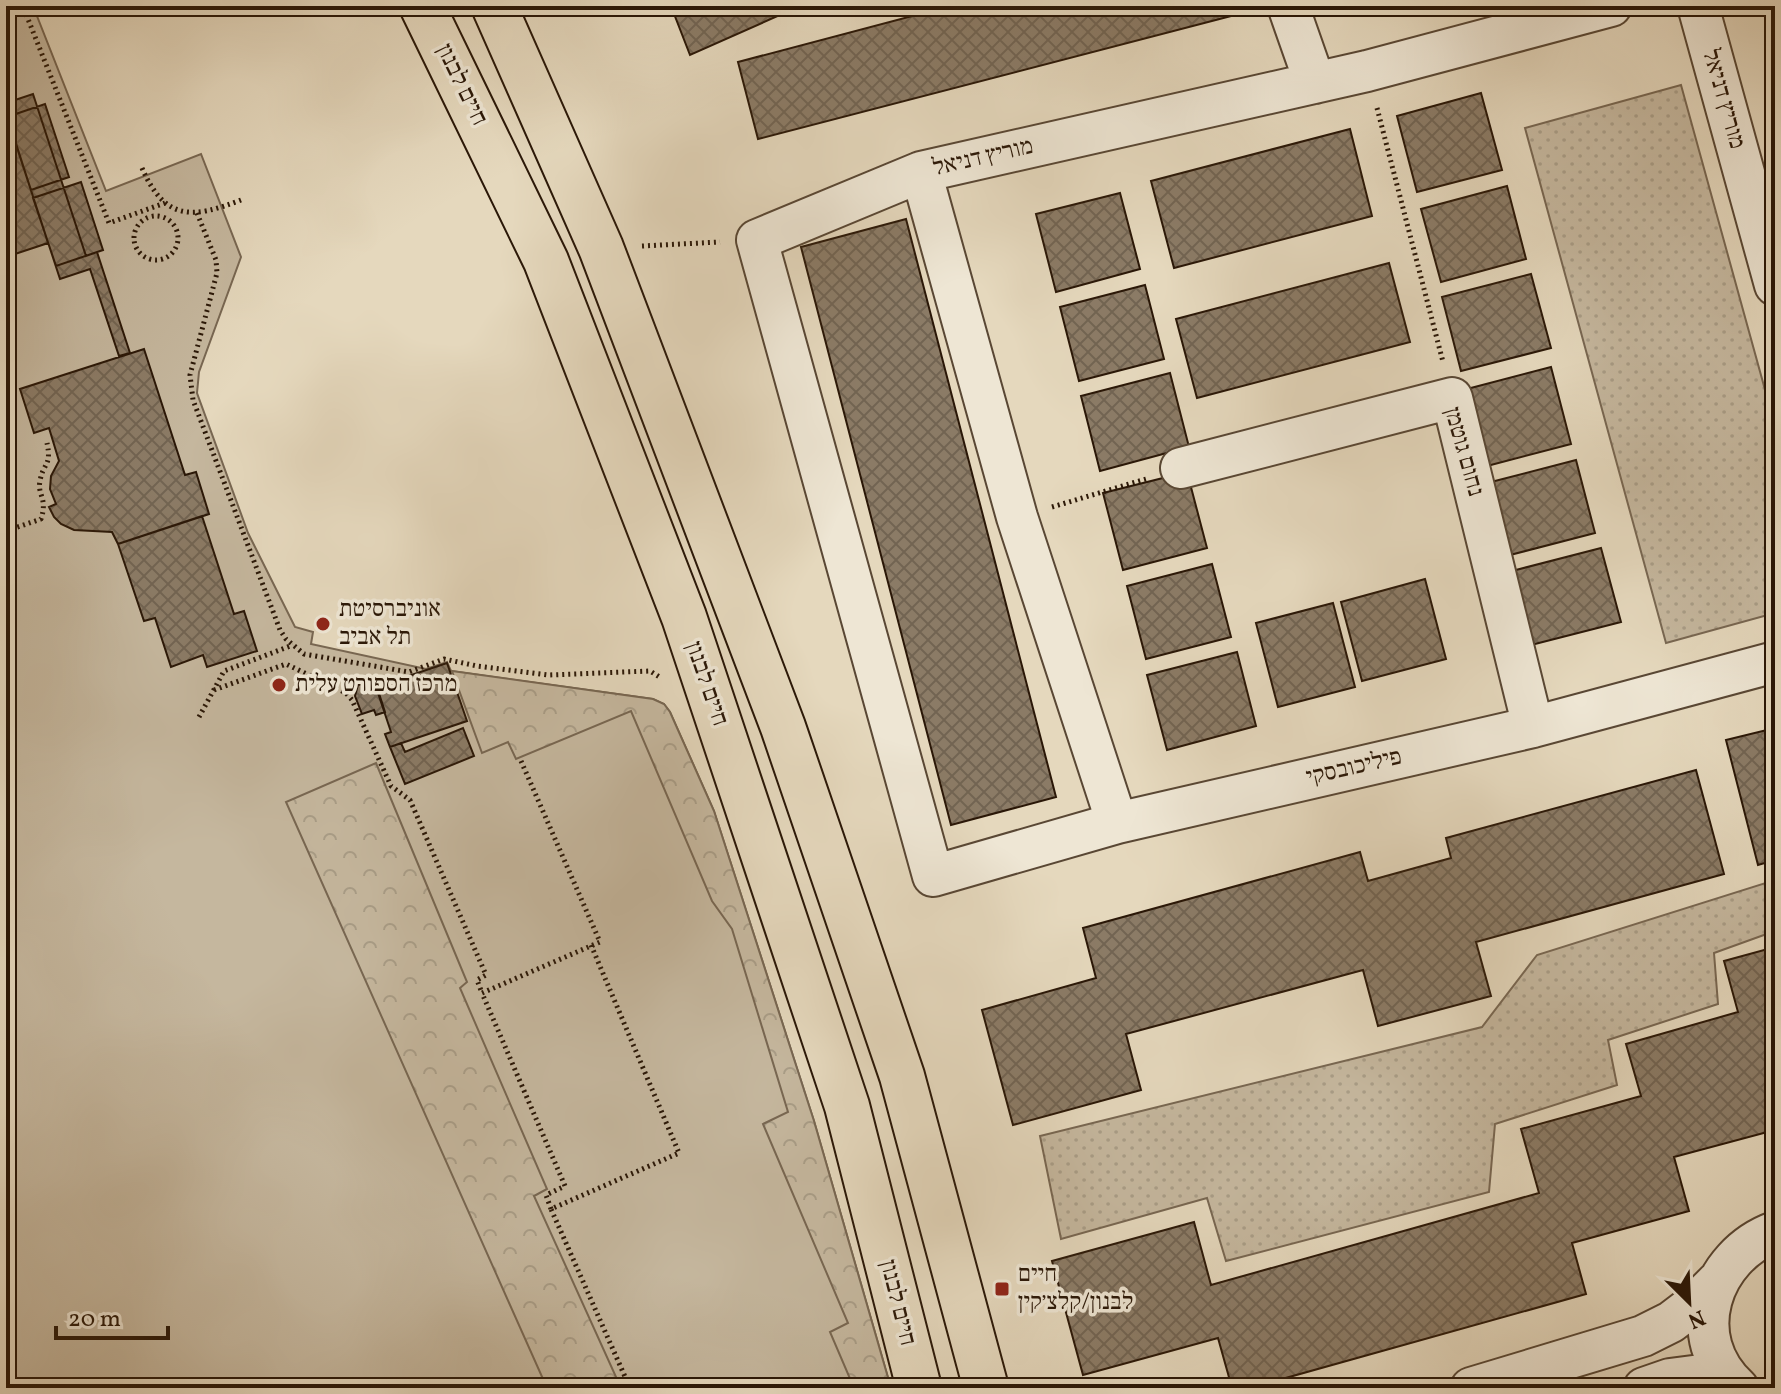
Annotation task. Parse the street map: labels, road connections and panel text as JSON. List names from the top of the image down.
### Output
{
  "streets": {
    "main road": ["חיים לבנון"],
    "street": ["מוריץ דניאל", "נחום גוטמן", "פיליכובסקי"]
  },
  "crossings": [
    ["מוריץ דניאל", "פיליכובסקי"],
    ["נחום גוטמן", "פיליכובסקי"]
  ],
  "places": {
    "other": ["אוניברסיטת תל אביב", "מרכז הספורט עלית"],
    "transit": ["חיים לבנון/קלצ׳קין"]
  },
  "scale_bar": "20 m",
  "north": "bottom right"
}
